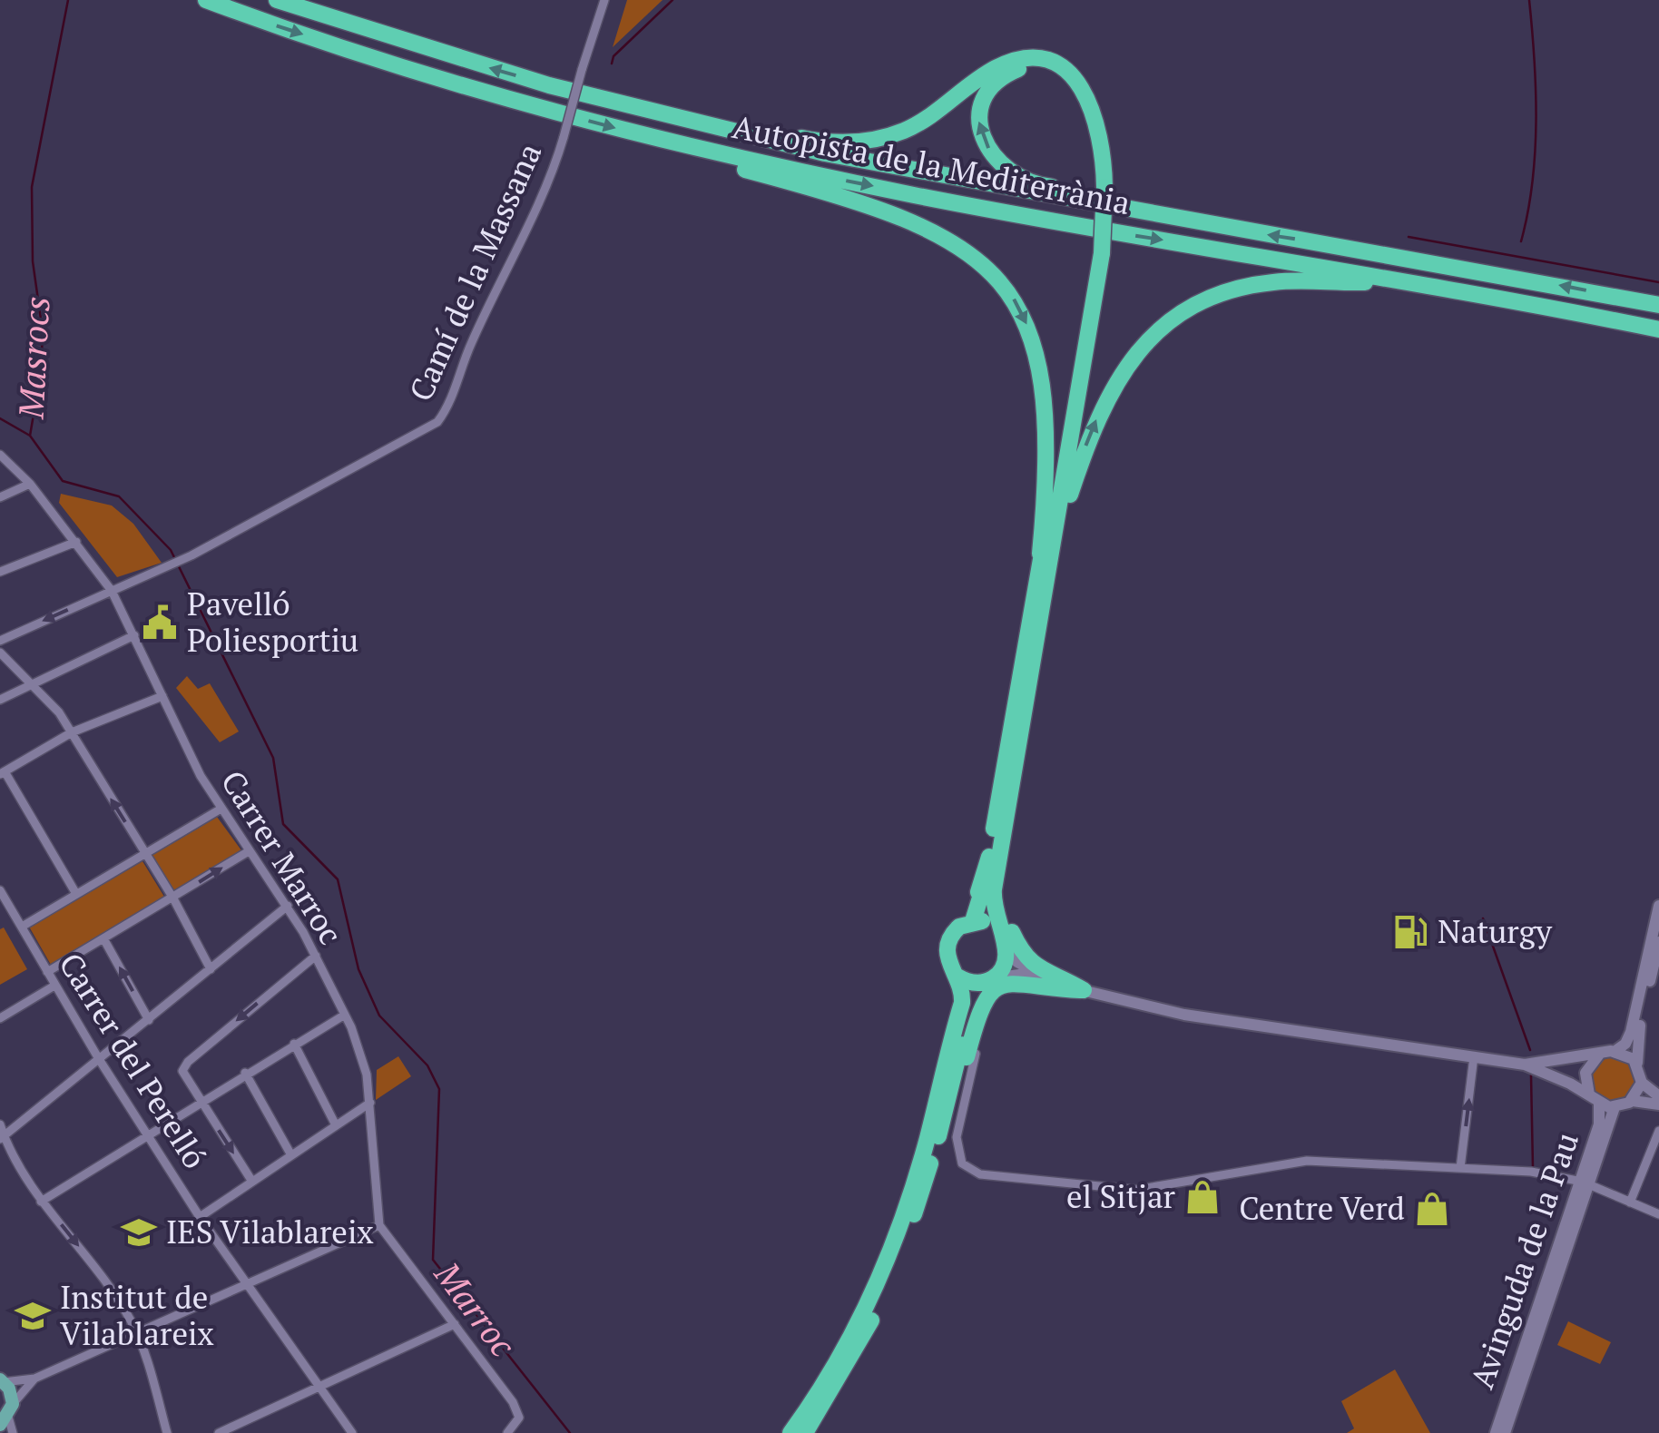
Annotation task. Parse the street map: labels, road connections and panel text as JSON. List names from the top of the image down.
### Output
{
  "streets": {
    "highway": ["Autopista de la Mediterrània"],
    "main road": ["Avinguda de la Pau"],
    "street": ["Camí de la Massana", "Carrer Marroc", "Carrer del Perelló"]
  },
  "crossings": [
    ["Camí de la Massana", "Carrer Marroc"]
  ],
  "water": ["Masrocs", "Marroc"],
  "places": {
    "public building": ["Pavelló Poliesportiu"],
    "fuel station": ["Naturgy"],
    "shop": ["el Sitjar", "Centre Verd"],
    "school or university": ["IES Vilablareix", "Institut de Vilablareix"]
  }
}
